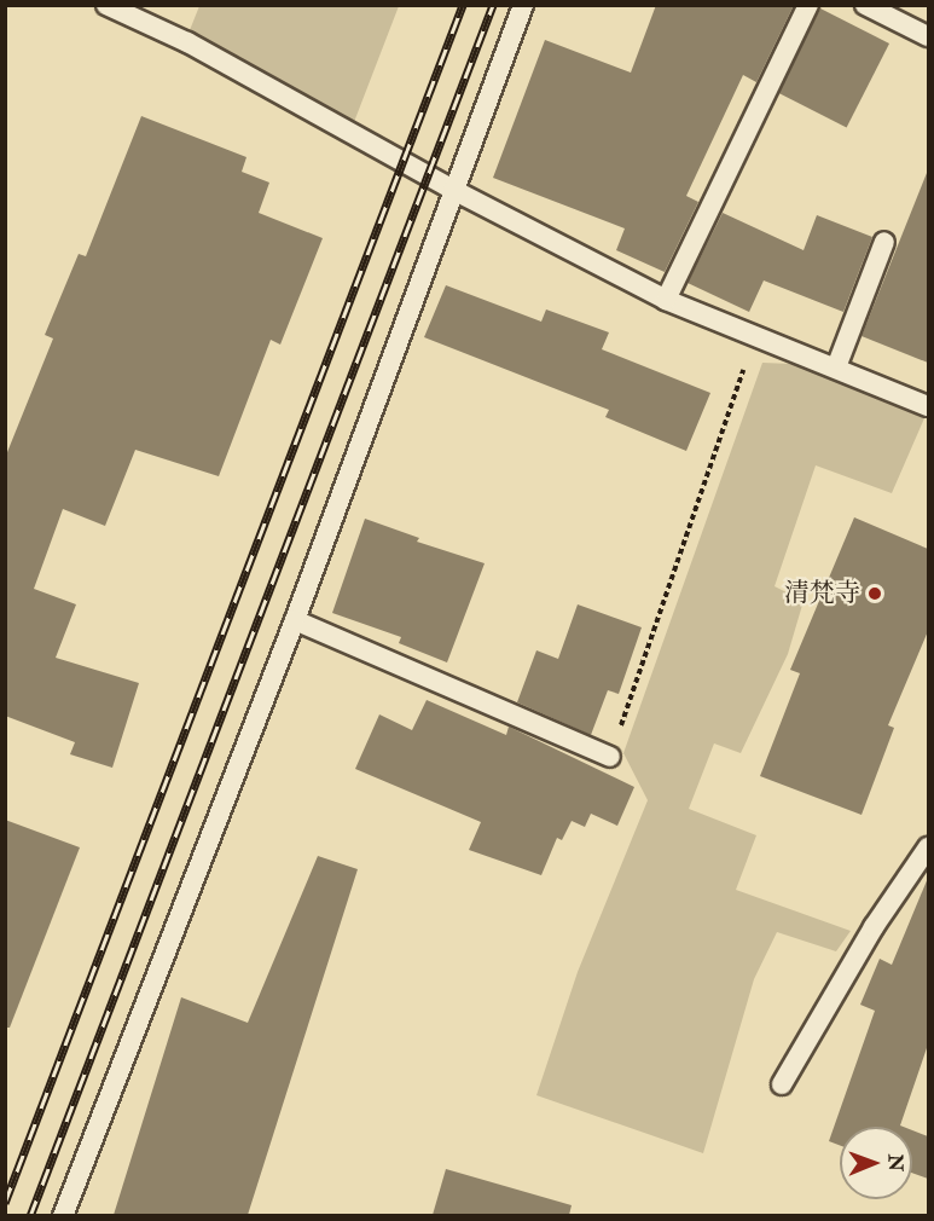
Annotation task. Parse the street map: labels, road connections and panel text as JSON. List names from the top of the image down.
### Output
{
  "places": ["清梵寺"],
  "north": "right"
}
